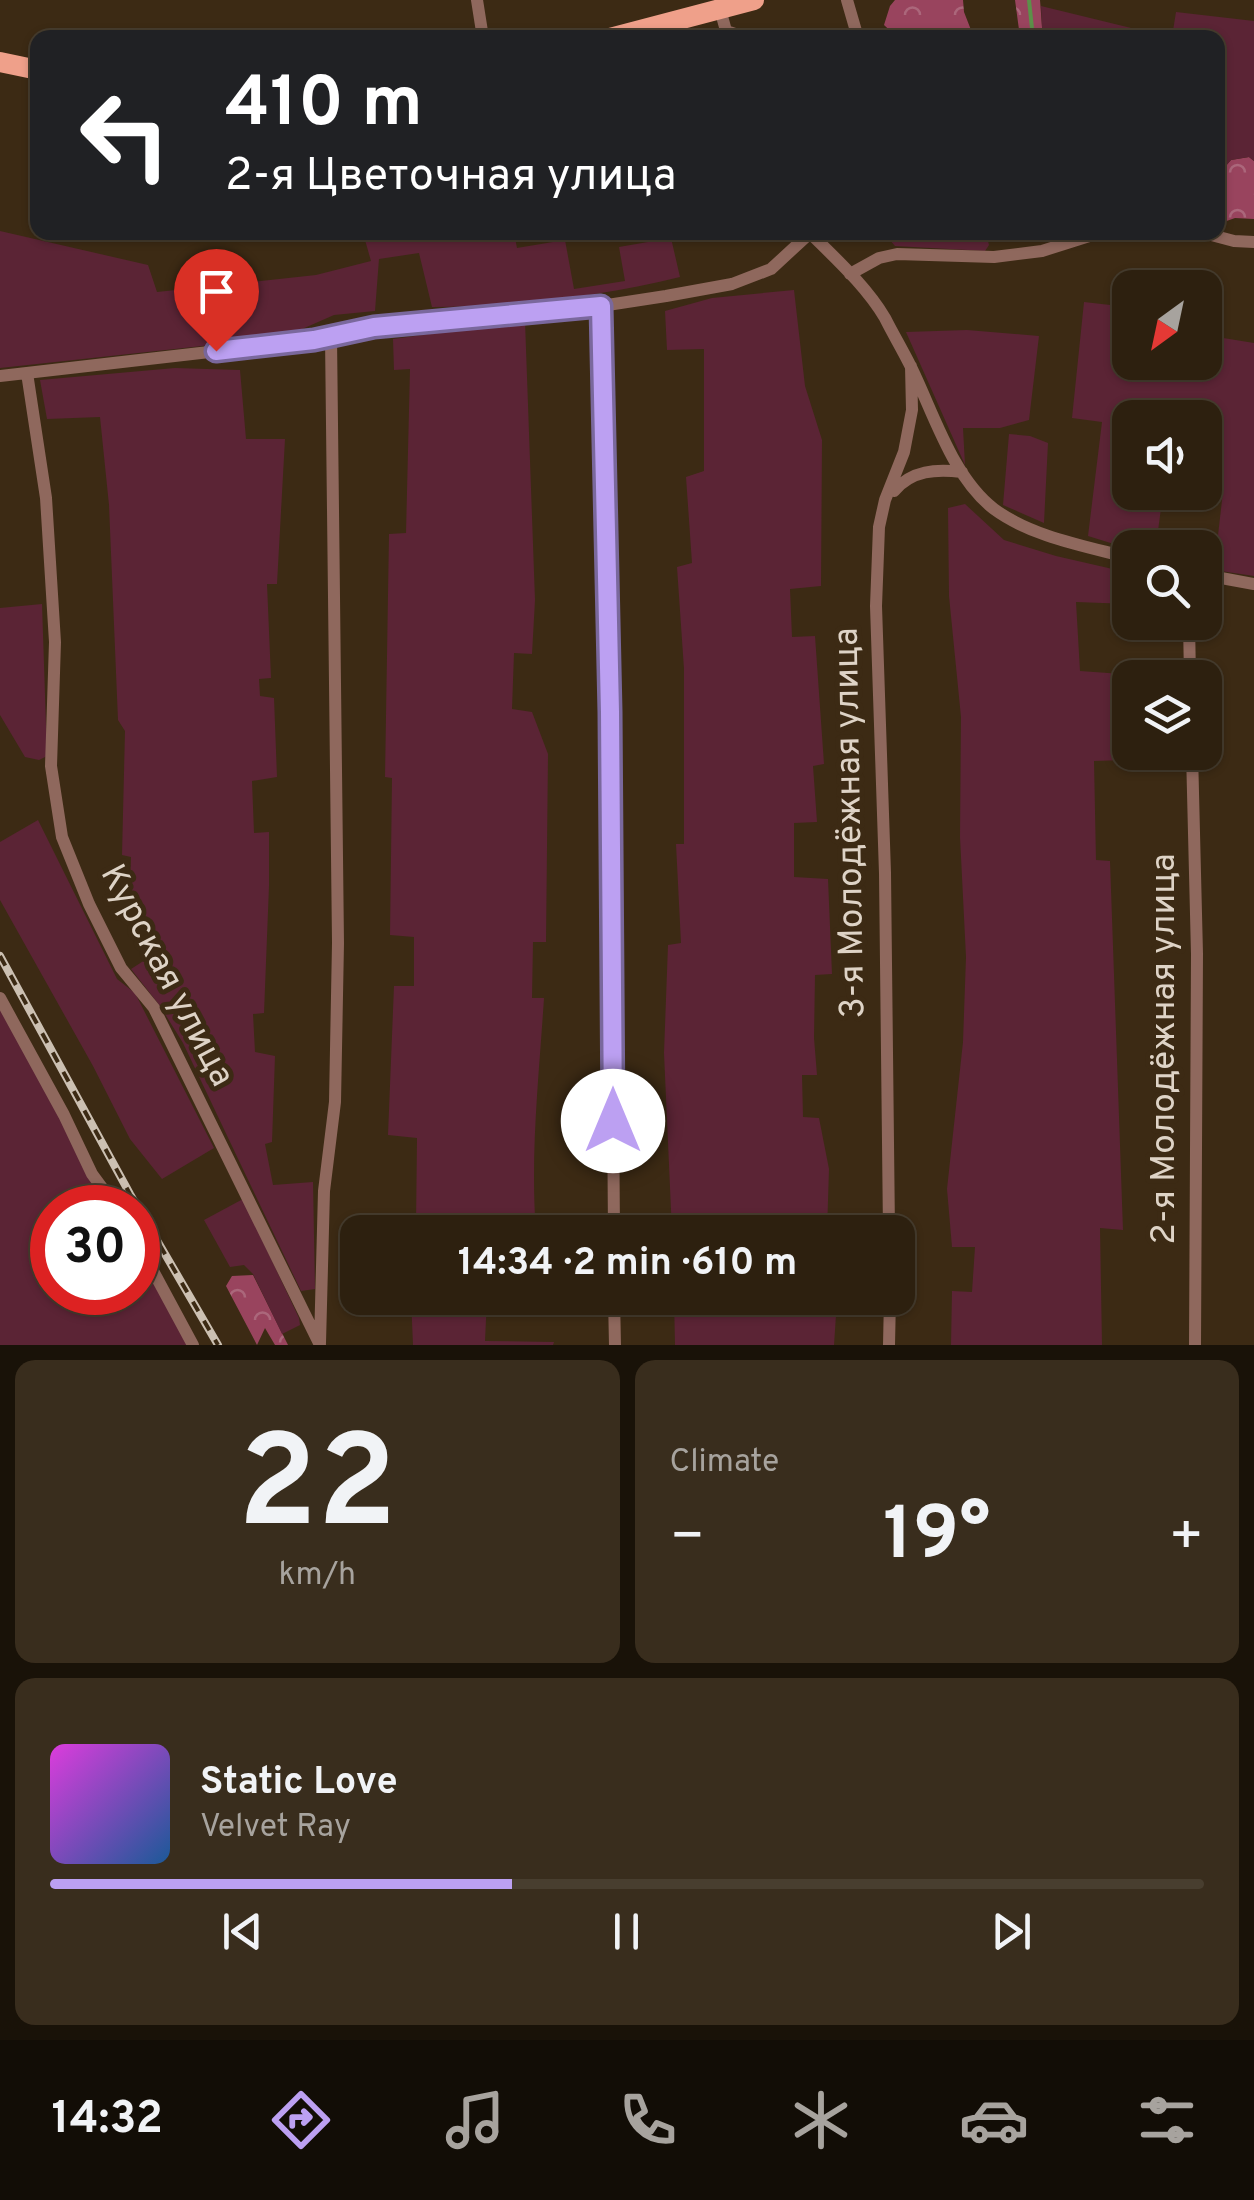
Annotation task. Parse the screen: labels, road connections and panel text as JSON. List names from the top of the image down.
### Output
{
  "streets": {
    "street": ["3-я Молодёжная улица", "Курская улица", "2-я Молодёжная улица"]
  },
  "north": "bottom left",
  "page": {
    "turn": ["410 m", "2-я Цветочная улица"],
    "limit": "30",
    "trip": "14:34 · 2 min · 610 m",
    "tile": [
      ["22", "km/h"],
      "Climate"
    ],
    "heat": ["−", "19°", "+"],
    "song": ["Static Love", "Velvet Ray"],
    "tabs": "14:32"
  }
}
